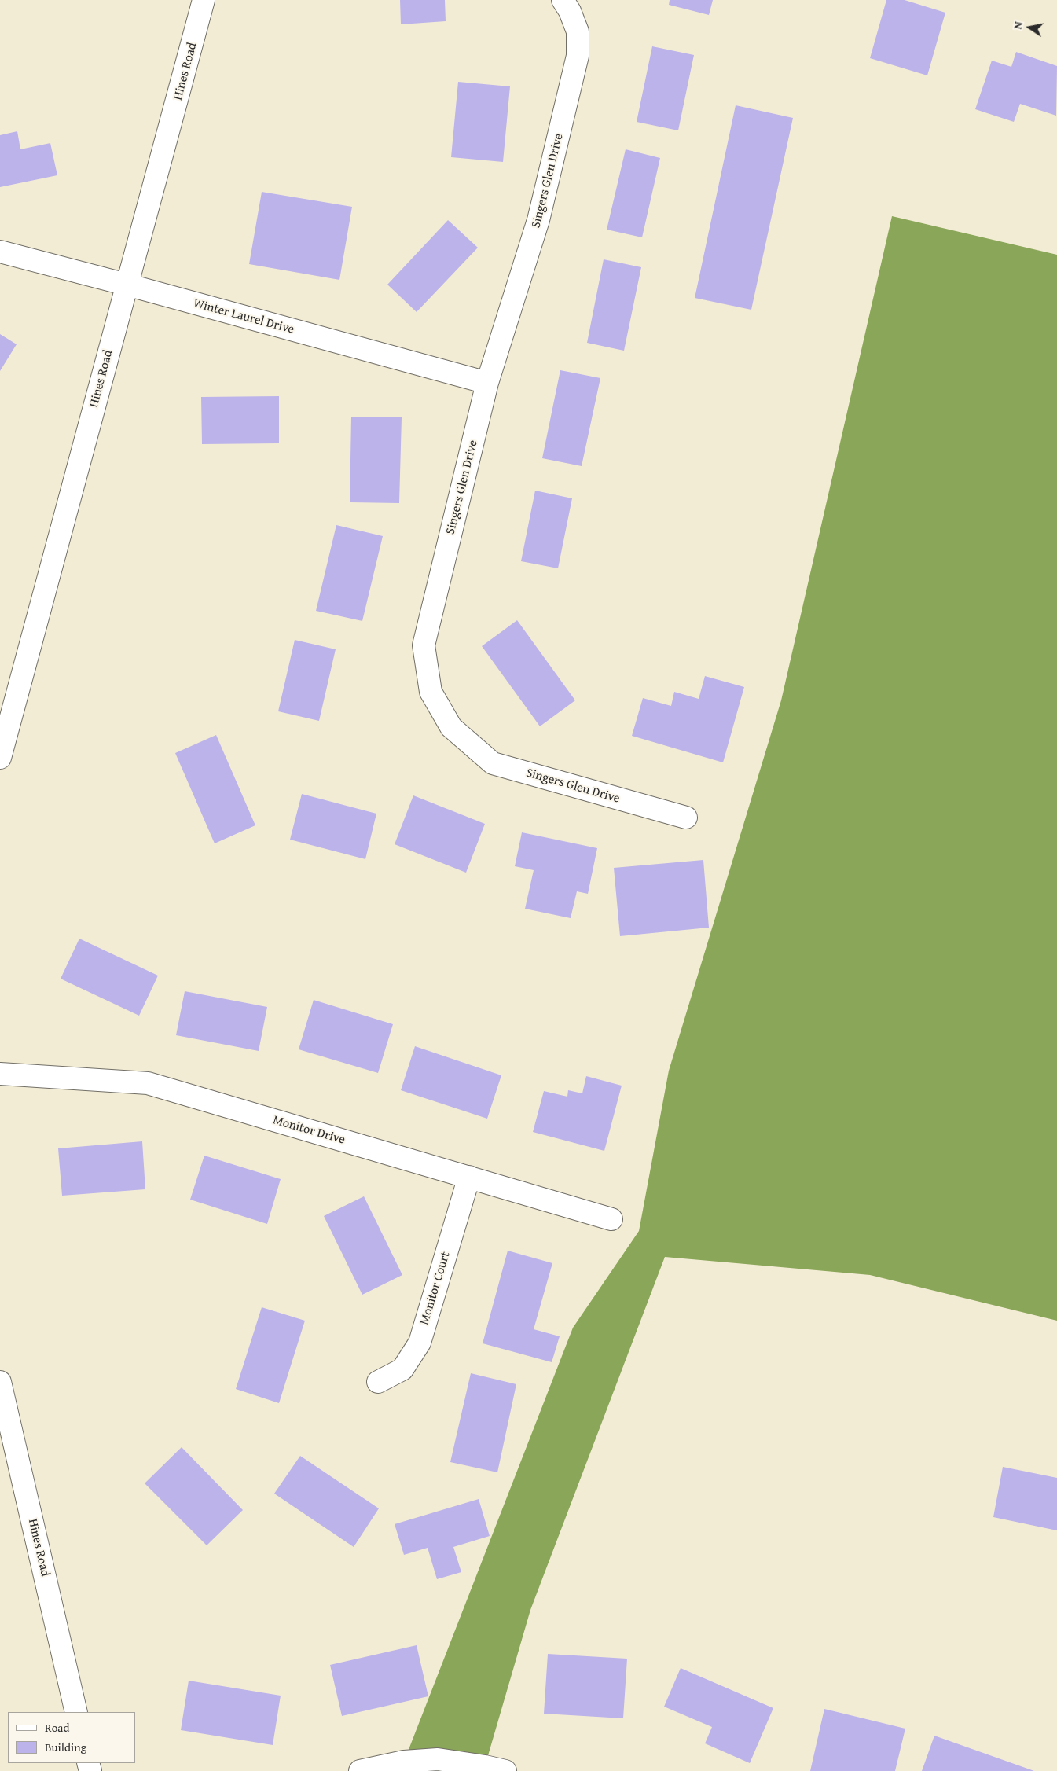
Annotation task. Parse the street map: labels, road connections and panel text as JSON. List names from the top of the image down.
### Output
{
  "streets": {
    "street": [
      "Hines Road",
      "Singers Glen Drive",
      "Winter Laurel Drive",
      "Monitor Drive",
      "Monitor Court"
    ]
  },
  "crossings": [
    ["Hines Road", "Winter Laurel Drive"],
    ["Singers Glen Drive", "Winter Laurel Drive"],
    ["Monitor Drive", "Monitor Court"]
  ],
  "legend": ["Road", "Building"],
  "north": "left"
}
